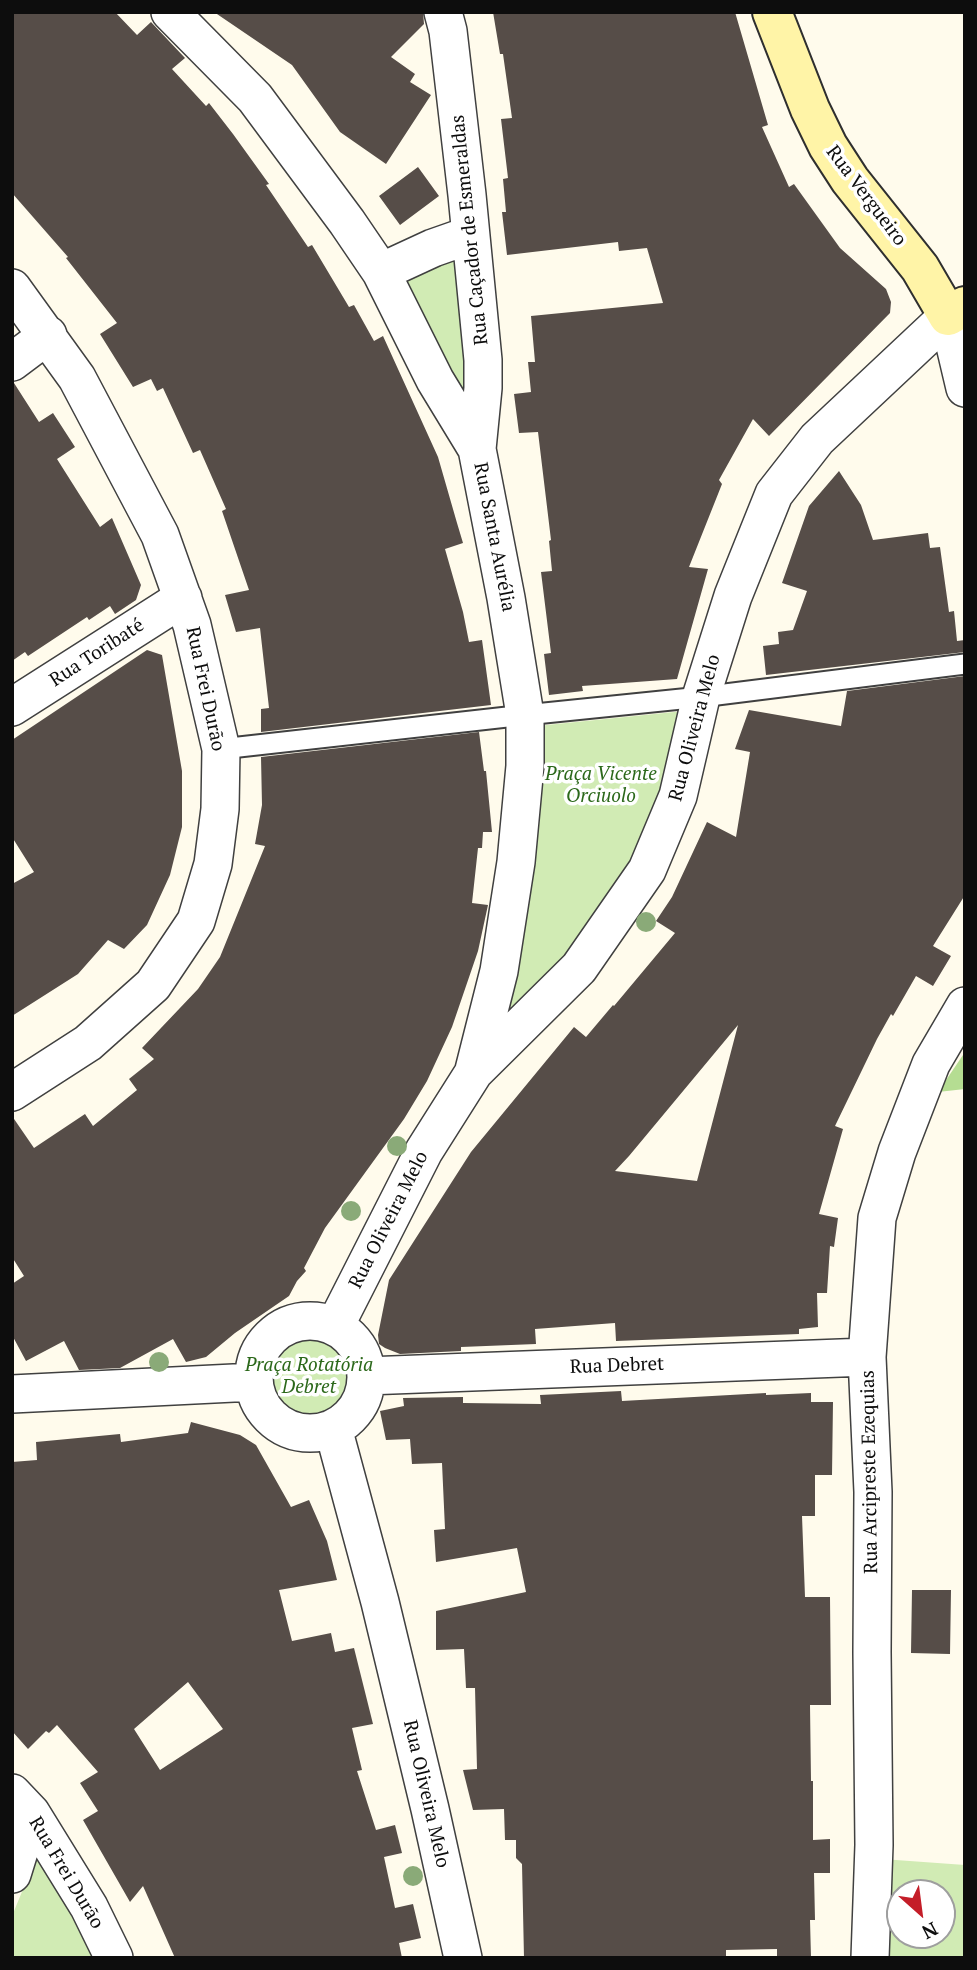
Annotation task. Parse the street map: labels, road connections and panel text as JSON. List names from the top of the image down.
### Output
{
  "streets": {
    "main road": ["Rua Vergueiro"],
    "street": [
      "Rua Caçador de Esmeraldas",
      "Rua Santa Aurélia",
      "Rua Toribaté",
      "Rua Frei Durão",
      "Rua Oliveira Melo",
      "Rua Debret",
      "Rua Arcipreste Ezequias"
    ]
  },
  "crossings": [
    ["Rua Vergueiro", "Rua Oliveira Melo"],
    ["Rua Caçador de Esmeraldas", "Rua Santa Aurélia"],
    ["Rua Santa Aurélia", "Rua Oliveira Melo"],
    ["Rua Toribaté", "Rua Frei Durão"],
    ["Rua Oliveira Melo", "Rua Debret"],
    ["Rua Debret", "Rua Arcipreste Ezequias"]
  ],
  "parks": ["Praça Vicente Orciuolo", "Praça Rotatória Debret"],
  "north": "bottom right"
}
